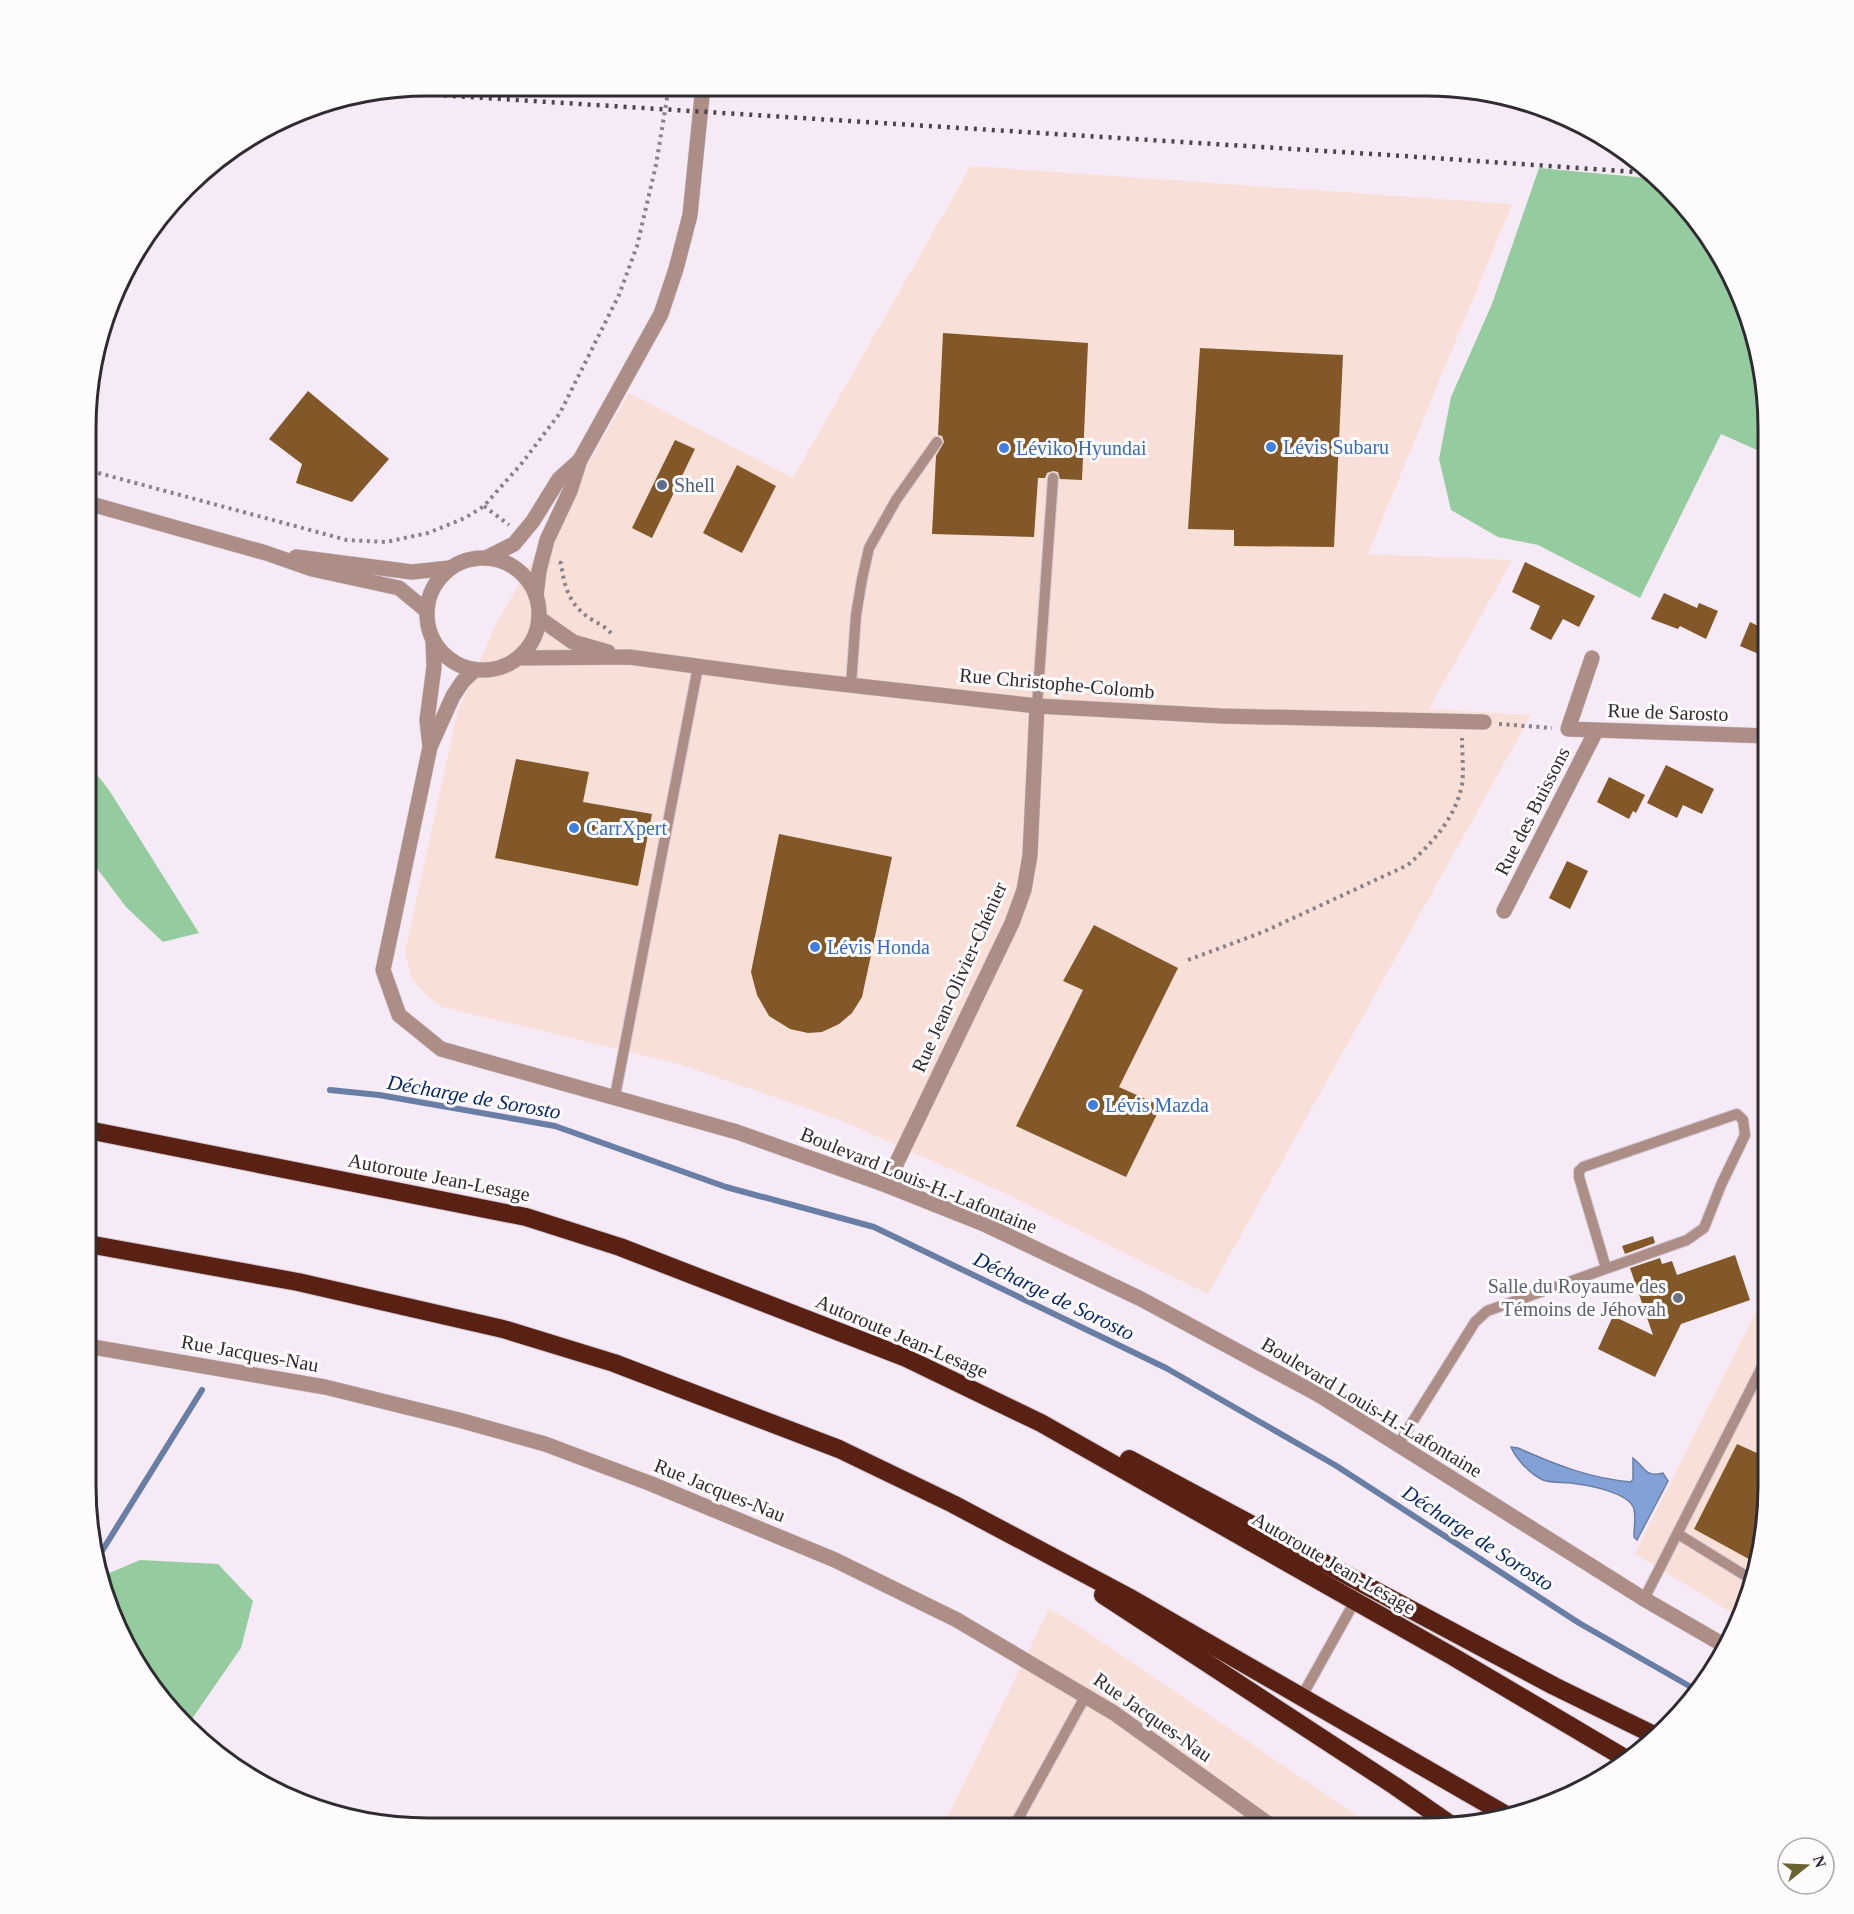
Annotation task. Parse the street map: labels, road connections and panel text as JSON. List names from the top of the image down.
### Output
{
  "streets": {
    "highway": ["Autoroute Jean-Lesage"],
    "street": [
      "Rue Christophe-Colomb",
      "Rue de Sarosto",
      "Rue des Buissons",
      "Rue Jean-Olivier-Chénier",
      "Boulevard Louis-H.-Lafontaine",
      "Rue Jacques-Nau"
    ]
  },
  "crossings": [
    ["Rue Christophe-Colomb", "Rue Jean-Olivier-Chénier"],
    ["Rue Christophe-Colomb", "Boulevard Louis-H.-Lafontaine"],
    ["Rue de Sarosto", "Rue des Buissons"],
    ["Rue Jean-Olivier-Chénier", "Boulevard Louis-H.-Lafontaine"]
  ],
  "water": ["Décharge de Sorosto"],
  "places": [
    "Lévis Subaru",
    "Léviko Hyundai",
    "Shell",
    "CarrXpert",
    "Lévis Honda",
    "Lévis Mazda",
    "Salle du Royaume des Témoins de Jéhovah"
  ],
  "north": "right"
}
